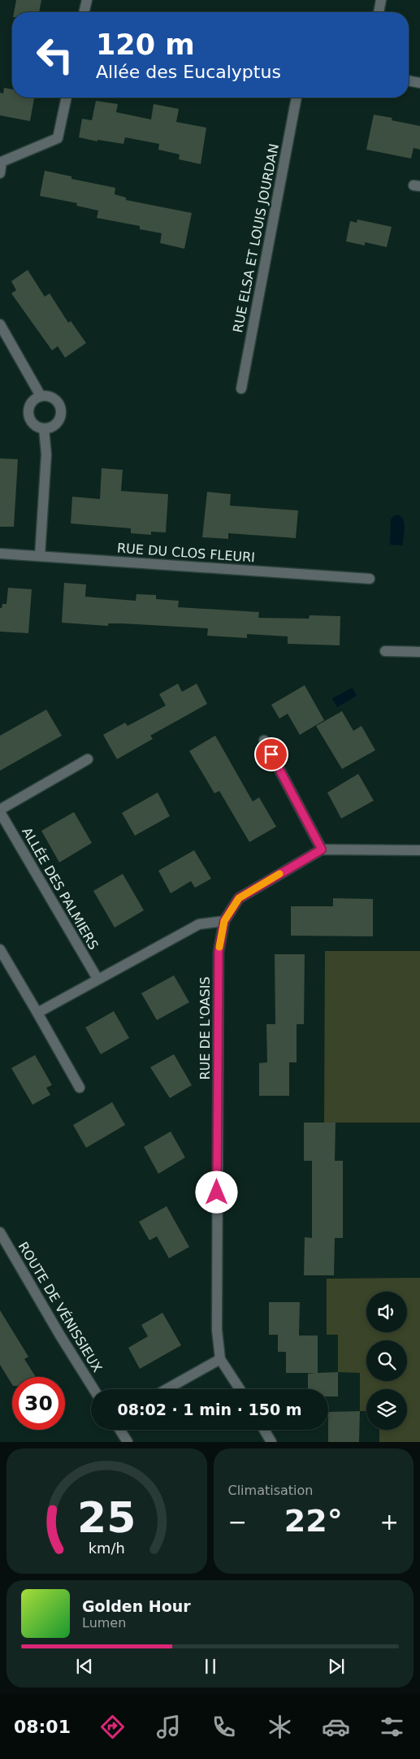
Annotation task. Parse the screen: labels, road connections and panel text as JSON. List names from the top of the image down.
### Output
{
  "streets": {
    "street": [
      "RUE ELSA ET LOUIS JOURDAN",
      "RUE DU CLOS FLEURI",
      "ALLÉE DES PALMIERS",
      "RUE DE L'OASIS",
      "ROUTE DE VÉNISSIEUX"
    ]
  },
  "page": {
    "turn": ["120 m", "Allée des Eucalyptus"],
    "limit": "30",
    "trip": "08:02 · 1 min · 150 m",
    "tile": "Climatisation",
    "heat": ["−", "22°", "+"],
    "song": ["Golden Hour", "Lumen"],
    "tabs": "08:01",
    "gauge": ["25", "km/h"]
  }
}
